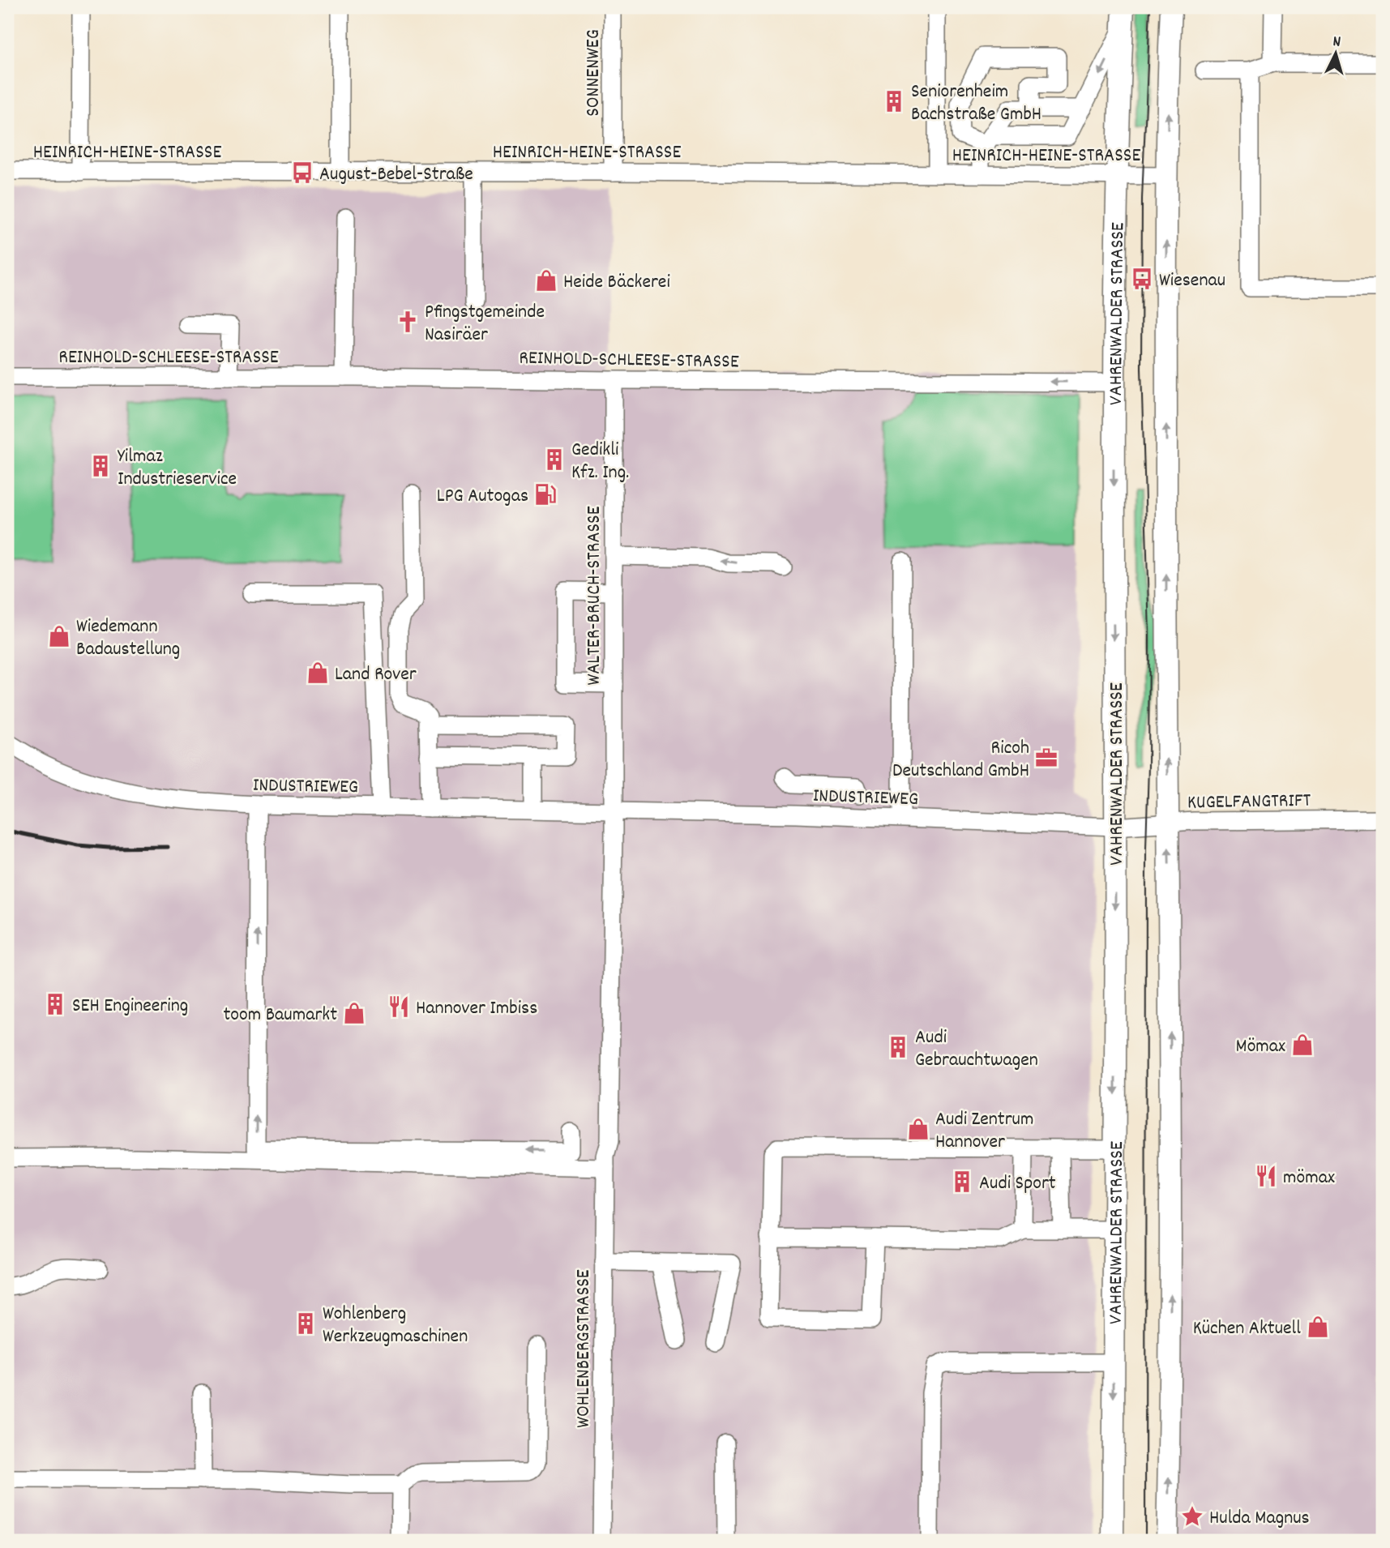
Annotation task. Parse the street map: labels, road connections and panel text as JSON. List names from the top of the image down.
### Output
{
  "streets": {
    "main road": ["VAHRENWALDER STRASSE"],
    "street": [
      "SONNENWEG",
      "HEINRICH-HEINE-STRASSE",
      "REINHOLD-SCHLEESE-STRASSE",
      "WALTER-BRUCH-STRASSE",
      "INDUSTRIEWEG",
      "KUGELFANGTRIFT",
      "WOHLENBERGSTRASSE"
    ]
  },
  "crossings": [
    ["SONNENWEG", "HEINRICH-HEINE-STRASSE"],
    ["HEINRICH-HEINE-STRASSE", "VAHRENWALDER STRASSE"],
    ["VAHRENWALDER STRASSE", "REINHOLD-SCHLEESE-STRASSE"],
    ["VAHRENWALDER STRASSE", "INDUSTRIEWEG"],
    ["VAHRENWALDER STRASSE", "KUGELFANGTRIFT"],
    ["REINHOLD-SCHLEESE-STRASSE", "WALTER-BRUCH-STRASSE"],
    ["WALTER-BRUCH-STRASSE", "INDUSTRIEWEG"],
    ["INDUSTRIEWEG", "KUGELFANGTRIFT"]
  ],
  "one_way": ["REINHOLD-SCHLEESE-STRASSE"],
  "places": {
    "building": [
      "Seniorenheim Bachstraße GmbH",
      "Gedikli Kfz. Ing.",
      "Yilmaz Industrieservice",
      "SEH Engineering",
      "Audi Gebrauchtwagen",
      "Audi Sport",
      "Wohlenberg Werkzeugmaschinen"
    ],
    "bus stop": ["August-Bebel-Straße", "Wiesenau"],
    "shop": [
      "Heide Bäckerei",
      "Wiedemann Badaustellung",
      "Land Rover",
      "toom Baumarkt",
      "Mömax",
      "Audi Zentrum Hannover",
      "Küchen Aktuell"
    ],
    "church": ["Pfingstgemeinde Nasiräer"],
    "fuel station": ["LPG Autogas"],
    "office": ["Ricoh Deutschland GmbH"],
    "restaurant": ["Hannover Imbiss", "mömax"],
    "place": ["Hulda Magnus"]
  },
  "north": "top"
}
